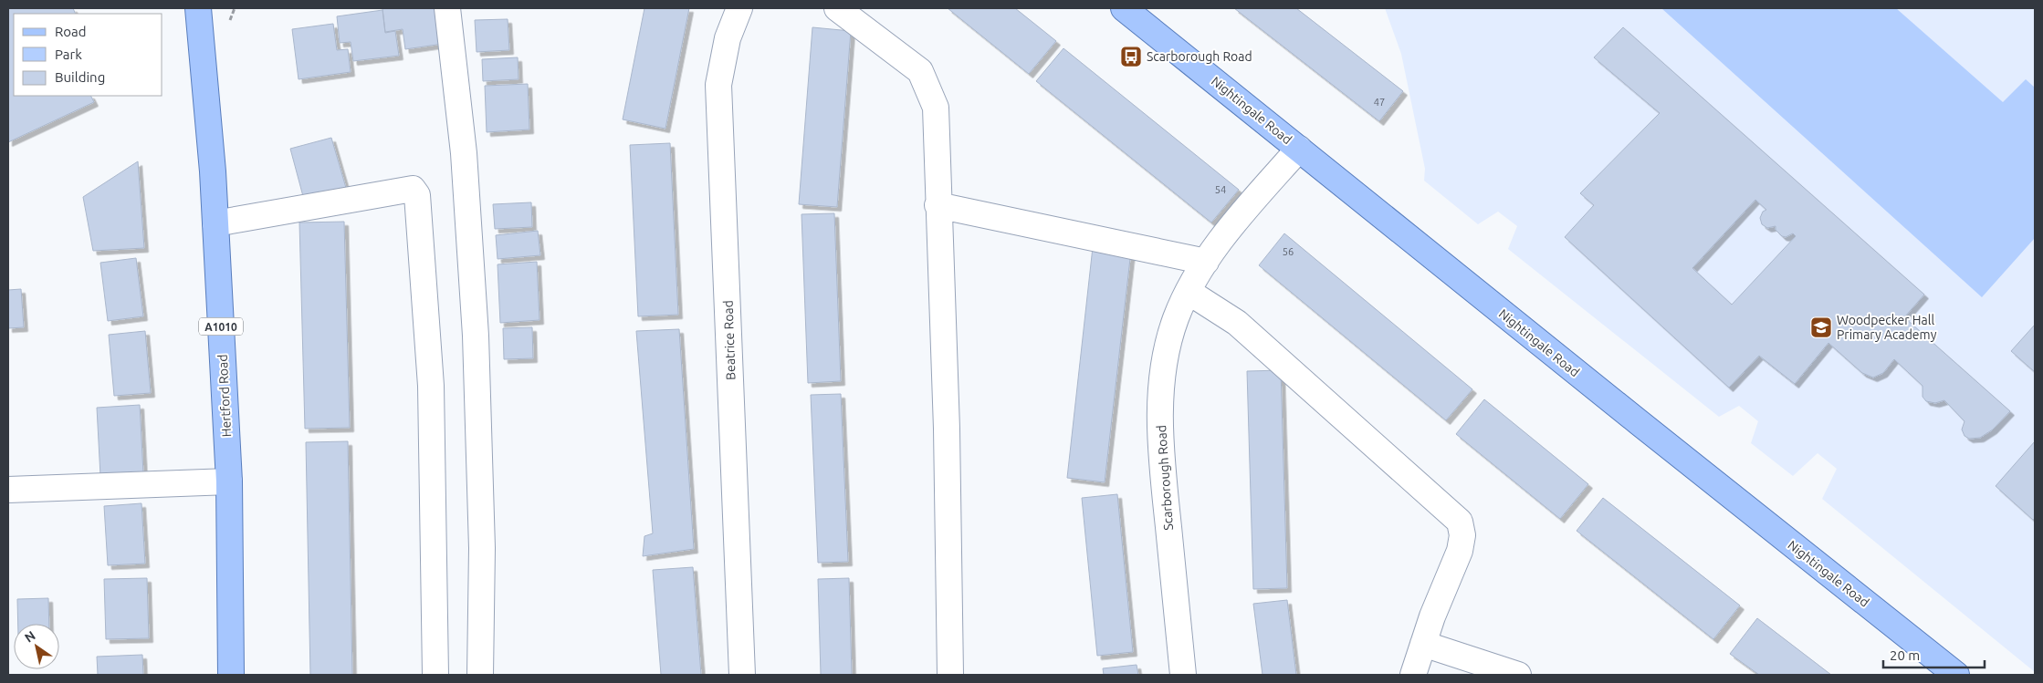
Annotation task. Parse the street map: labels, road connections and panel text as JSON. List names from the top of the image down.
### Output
{
  "streets": {
    "main road": ["Nightingale Road", "A1010", "Hertford Road"],
    "street": ["Beatrice Road", "Scarborough Road"]
  },
  "crossings": [
    ["Nightingale Road", "Scarborough Road"]
  ],
  "places": {
    "bus stop": ["Scarborough Road"],
    "school or university": ["Woodpecker Hall Primary Academy"]
  },
  "house_numbers": ["47", "54", "56"],
  "legend": ["Road", "Park", "Building"],
  "scale_bar": "20 m",
  "north": "top left"
}
